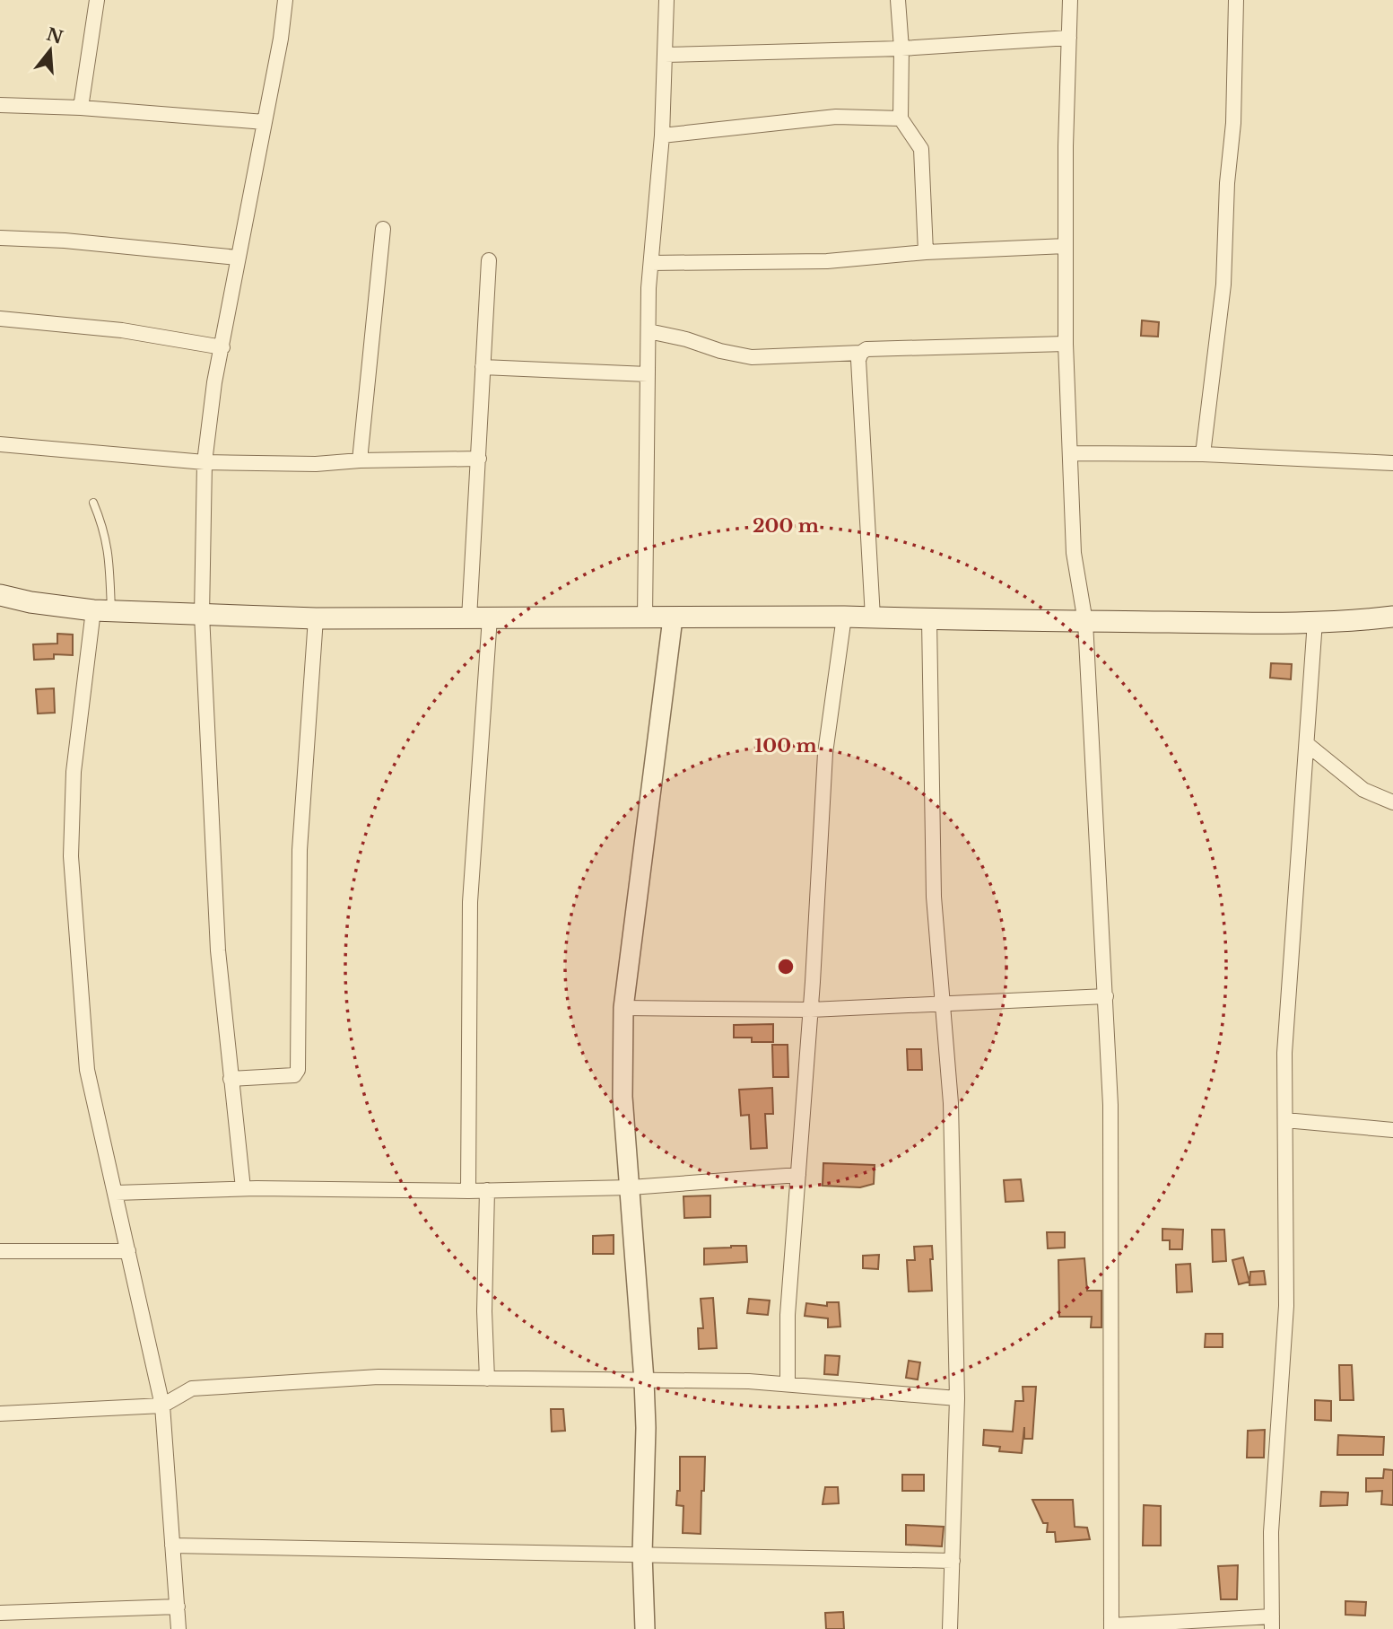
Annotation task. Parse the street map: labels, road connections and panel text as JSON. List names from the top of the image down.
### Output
{
  "north": "top",
  "rings": ["200 m", "100 m"]
}
